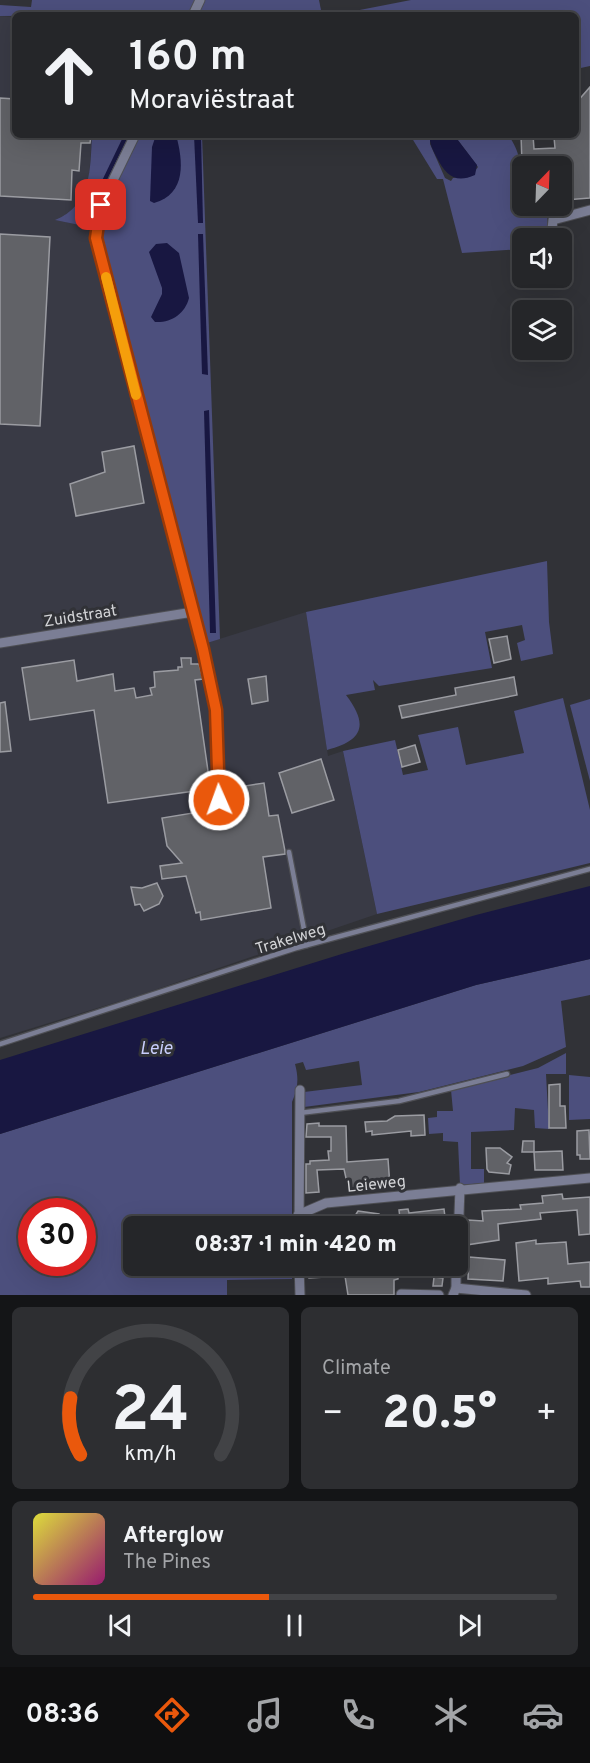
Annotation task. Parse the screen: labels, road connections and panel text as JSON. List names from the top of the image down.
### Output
{
  "streets": {
    "street": ["Zuidstraat", "Leieweg"],
    "lane": ["Trakelweg"]
  },
  "water": ["Leie"],
  "north": "top right",
  "page": {
    "turn": ["160 m", "Moraviëstraat"],
    "limit": "30",
    "trip": "08:37 · 1 min · 420 m",
    "tile": "Climate",
    "heat": ["−", "20.5°", "+"],
    "song": ["Afterglow", "The Pines"],
    "tabs": "08:36",
    "gauge": ["24", "km/h"]
  }
}
